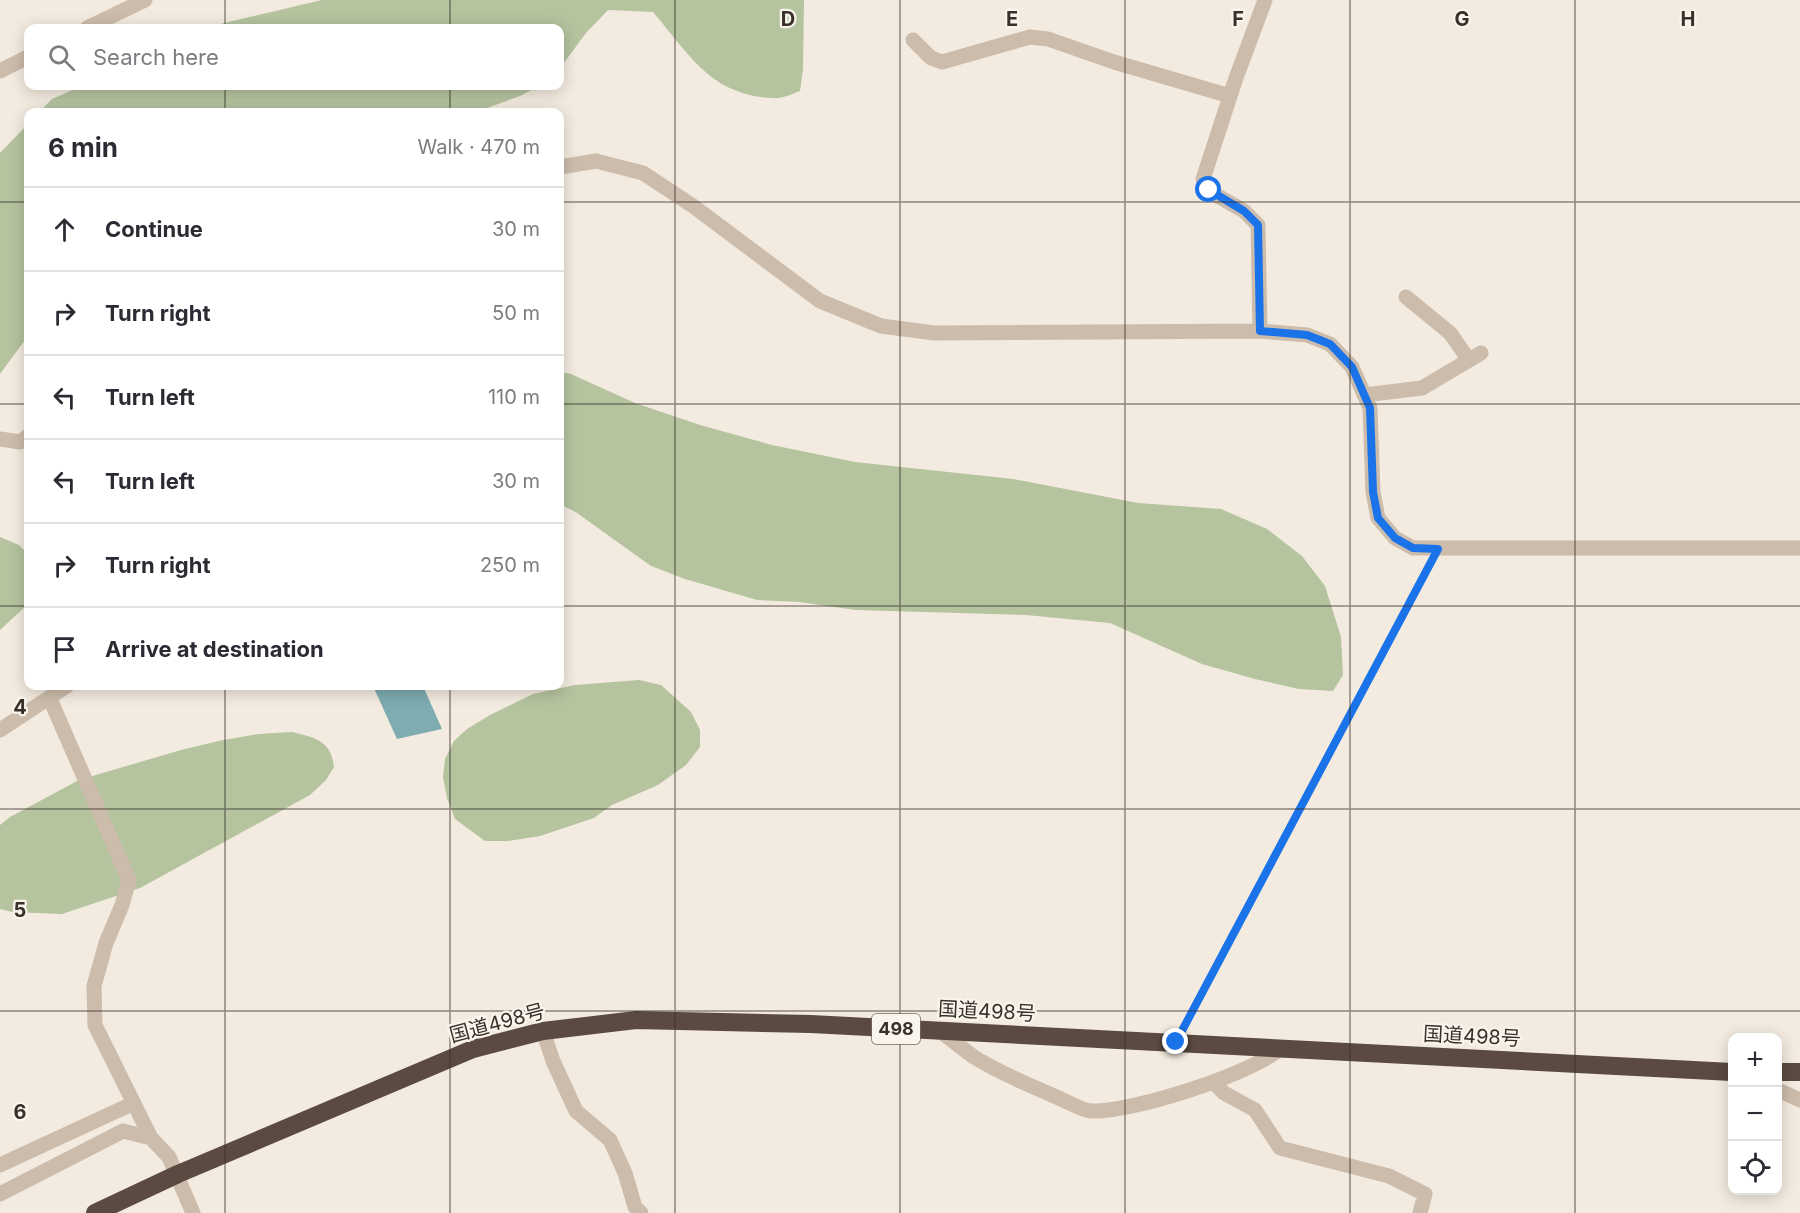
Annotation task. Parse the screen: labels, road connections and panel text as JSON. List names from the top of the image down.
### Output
{
  "streets": {
    "highway": ["国道498号", "498"]
  },
  "page": {
    "search": "Search here",
    "heading": ["6 min", "Walk · 470 m"],
    "list": [
      ["Continue", "30 m"],
      ["Turn right", "50 m"],
      ["Turn left", "110 m"],
      ["Turn left", "30 m"],
      ["Turn right", "250 m"],
      "Arrive at destination"
    ],
    "map_buttons": ["+", "−"]
  },
  "grid": {
    "columns": [
      "D",
      "E",
      "F",
      "G",
      "H"
    ],
    "rows": ["4", "5", "6"]
  }
}
